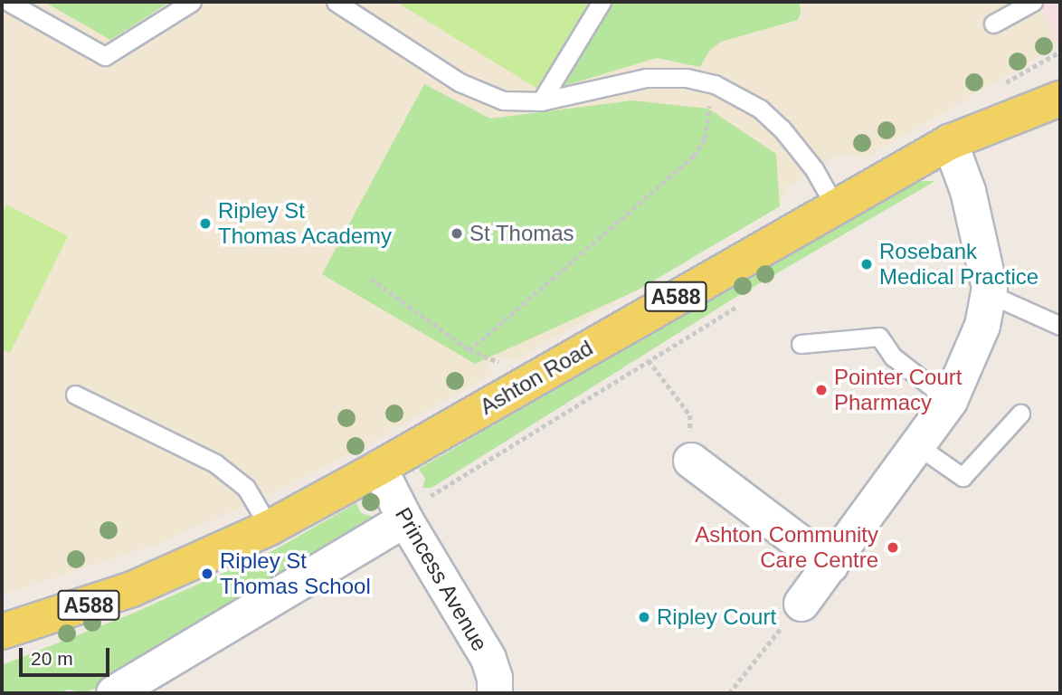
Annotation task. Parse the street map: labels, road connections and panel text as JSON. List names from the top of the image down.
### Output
{
  "streets": {
    "main road": ["A588", "Ashton Road"],
    "street": ["Princess Avenue"]
  },
  "crossings": [
    ["Ashton Road", "Princess Avenue"]
  ],
  "places": [
    "Ripley St Thomas Academy",
    "St Thomas",
    "Rosebank Medical Practice",
    "Pointer Court Pharmacy",
    "Ashton Community Care Centre",
    "Ripley St Thomas School",
    "Ripley Court"
  ],
  "scale_bar": "20 m"
}
